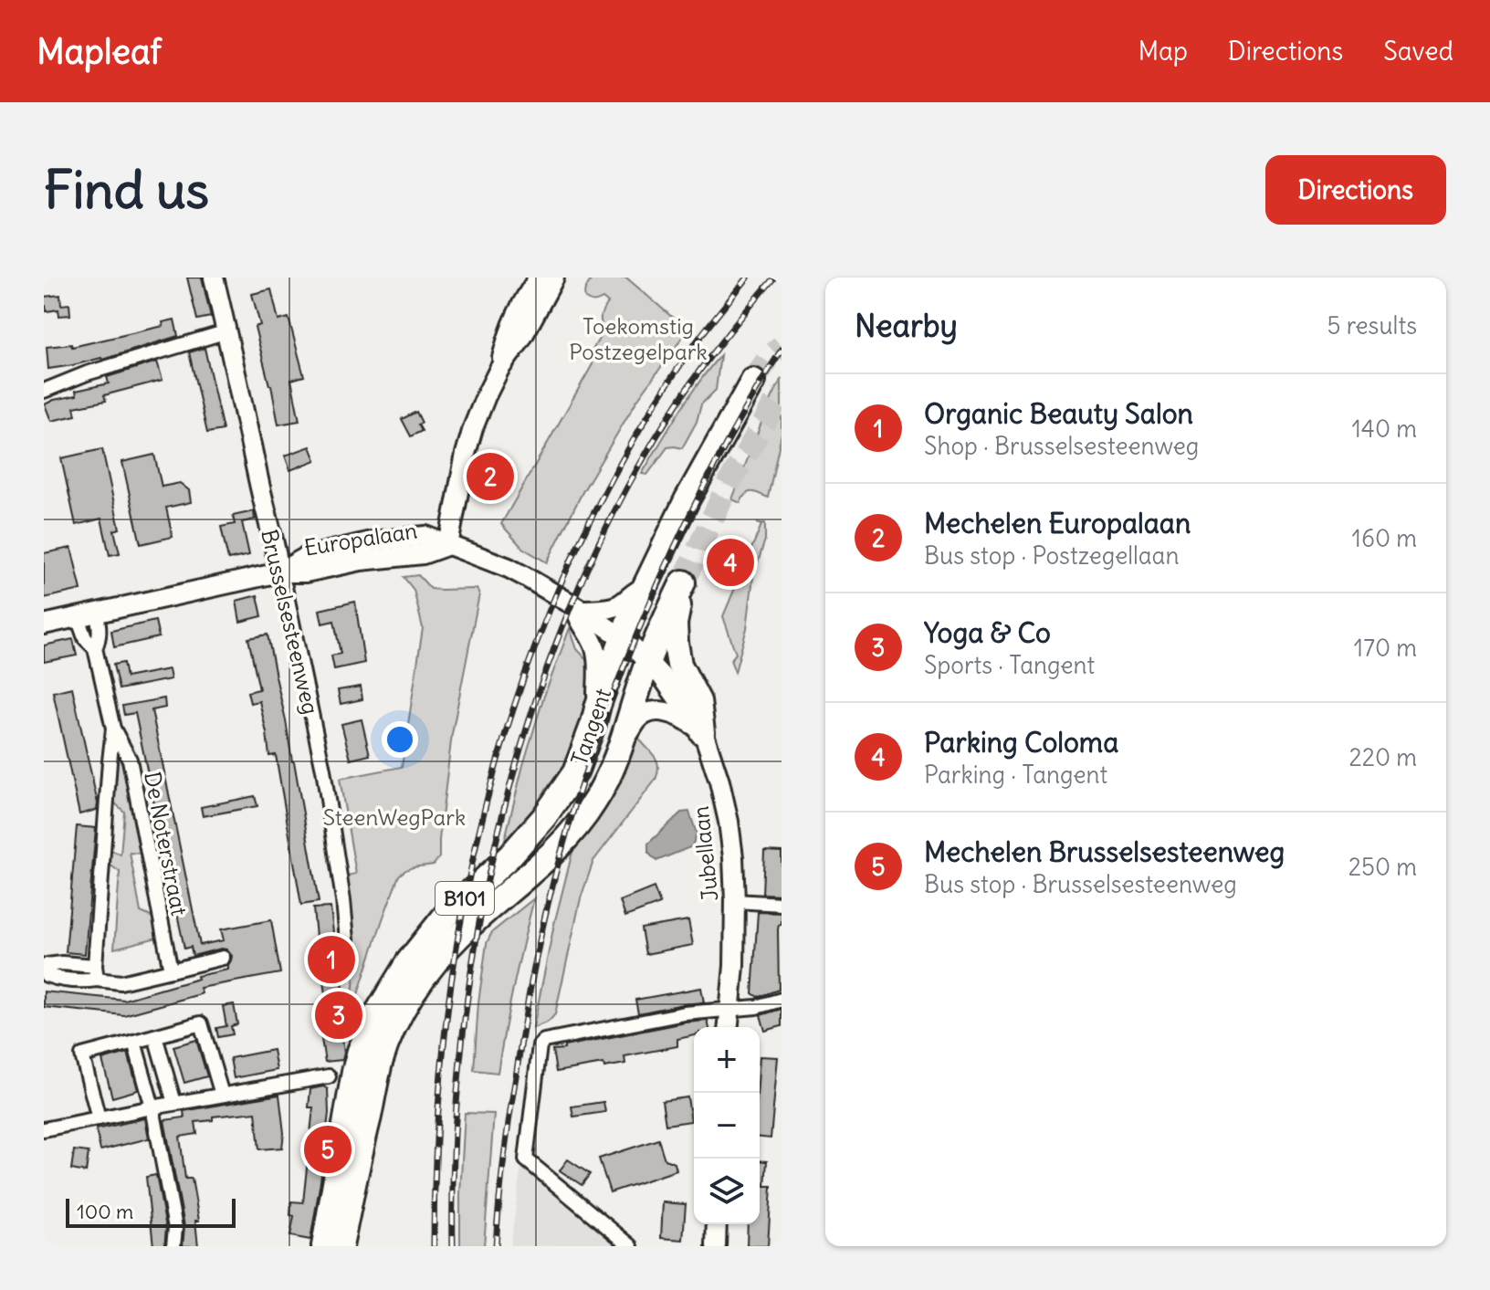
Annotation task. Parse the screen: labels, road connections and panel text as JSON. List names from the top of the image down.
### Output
{
  "streets": {
    "highway": ["Tangent", "B101"],
    "main road": ["Europalaan", "Brusselsesteenweg", "Jubellaan"],
    "street": ["De Noterstraat"]
  },
  "crossings": [
    ["Europalaan", "Brusselsesteenweg"],
    ["Europalaan", "De Noterstraat"],
    ["Europalaan", "Jubellaan"],
    ["Tangent", "Jubellaan"],
    ["Tangent", "B101"]
  ],
  "parks": ["Toekomstig Postzegelpark", "SteenWegPark"],
  "scale_bar": "100 m",
  "page": {
    "header": "Mapleaf",
    "nav": ["Map", "Directions", "Saved"],
    "buttons": "Directions",
    "title": "Find us",
    "heading": ["Nearby", "5 results"],
    "list": [
      {
        "mark": "1",
        "name": "Organic Beauty Salon",
        "note": "Shop · Brusselsesteenweg",
        "value": "140 m"
      },
      {
        "mark": "2",
        "name": "Mechelen Europalaan",
        "note": "Bus stop · Postzegellaan",
        "value": "160 m"
      },
      {
        "mark": "3",
        "name": "Yoga & Co",
        "note": "Sports · Tangent",
        "value": "170 m"
      },
      {
        "mark": "4",
        "name": "Parking Coloma",
        "note": "Parking · Tangent",
        "value": "220 m"
      },
      {
        "mark": "5",
        "name": "Mechelen Brusselsesteenweg",
        "note": "Bus stop · Brusselsesteenweg",
        "value": "250 m"
      }
    ],
    "pins": [
      "2",
      "4",
      "1",
      "3",
      "5"
    ],
    "map_buttons": ["+", "−"],
    "scale": "100 m"
  }
}
